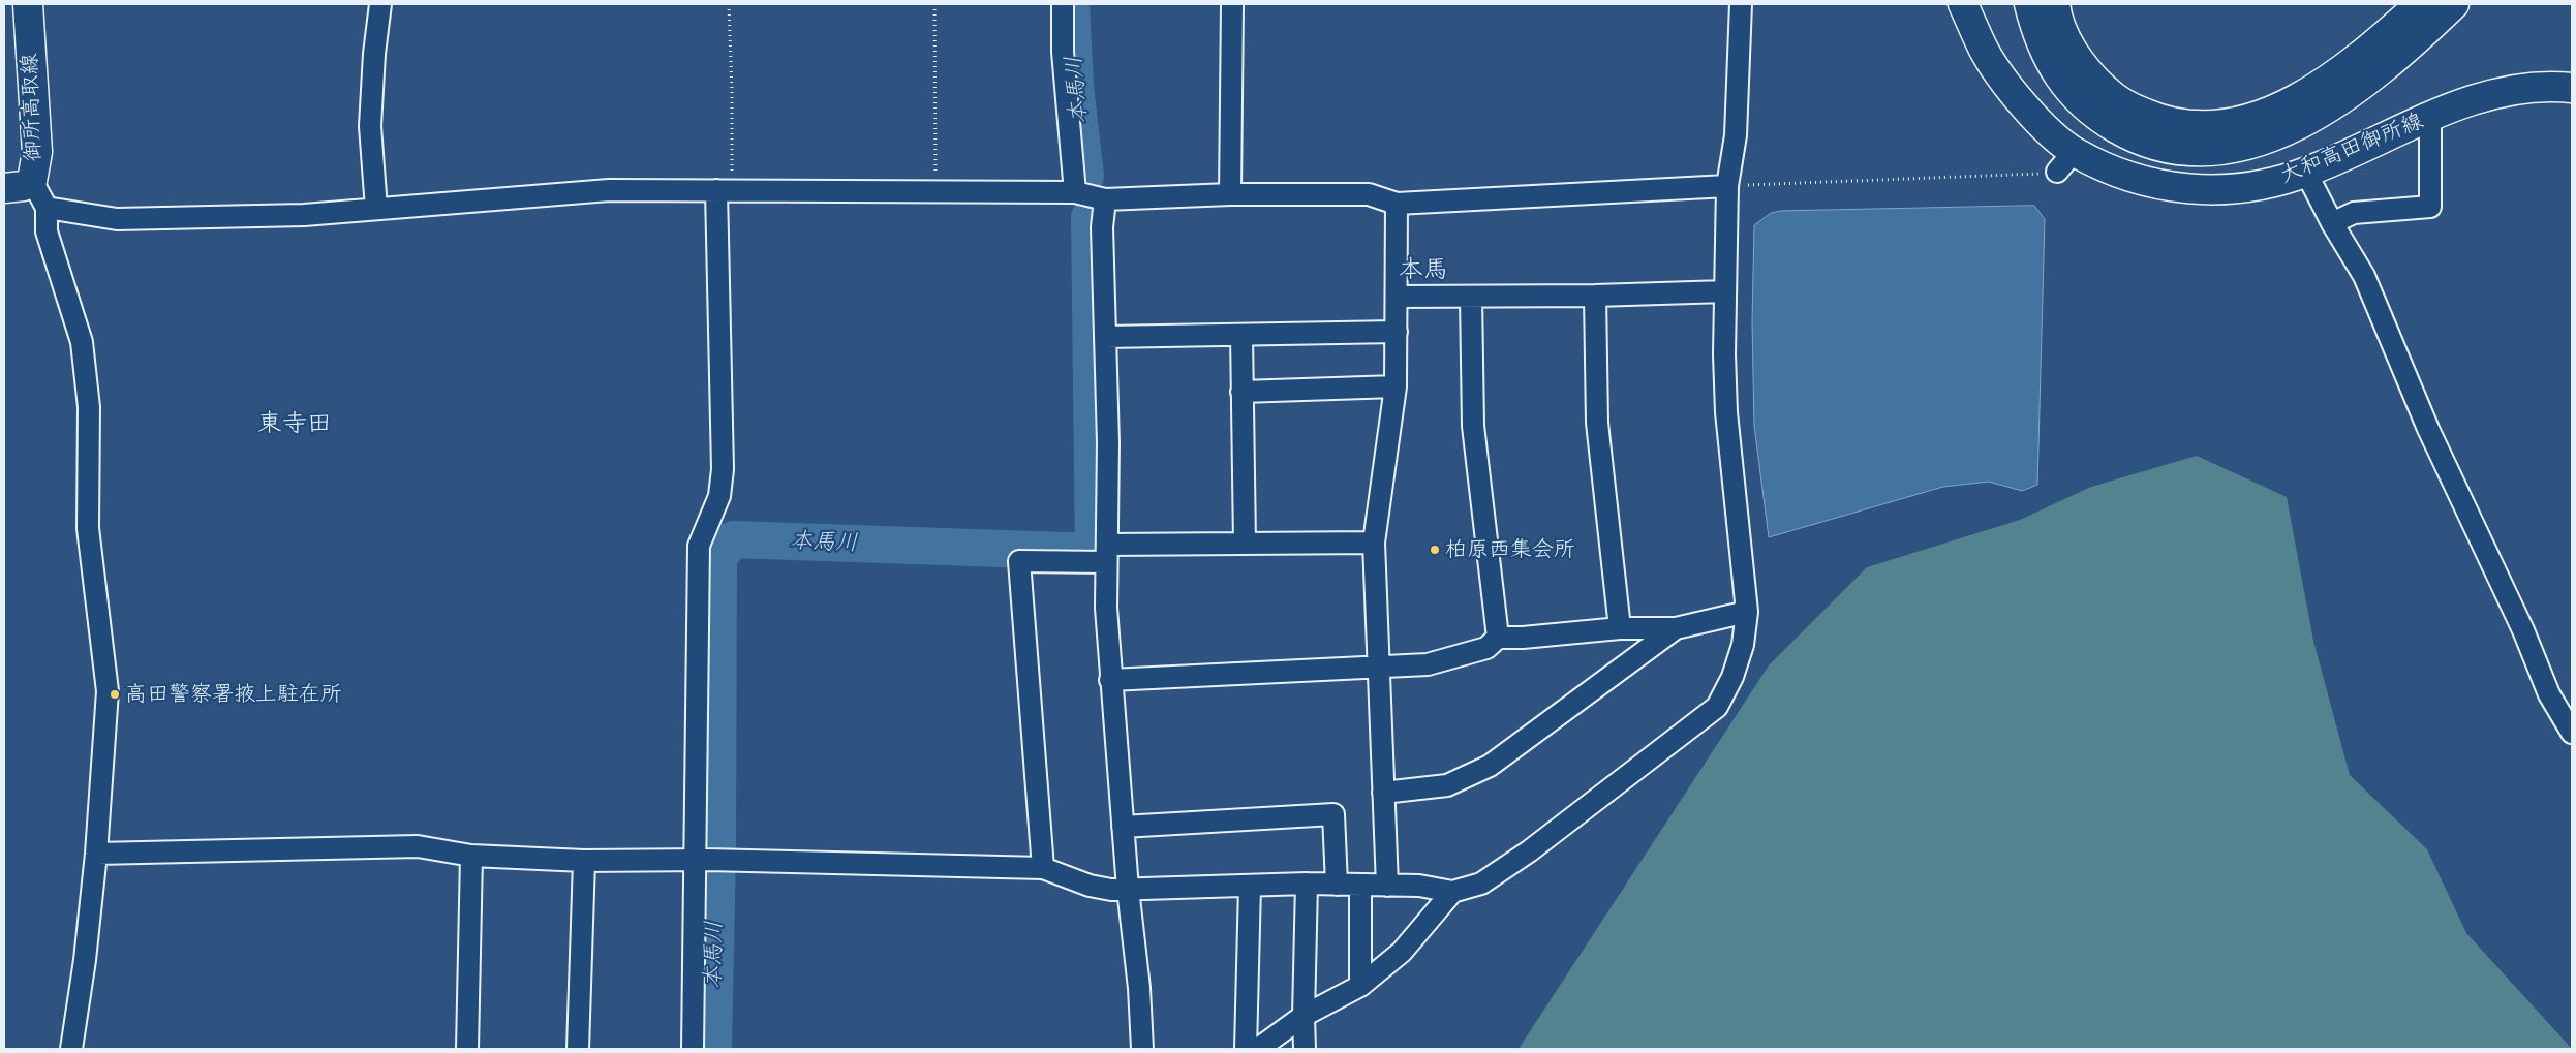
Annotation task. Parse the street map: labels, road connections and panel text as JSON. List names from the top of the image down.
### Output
{
  "streets": {
    "main road": ["御所高取線", "大和高田御所線"]
  },
  "districts": ["本馬", "東寺田"],
  "water": ["本馬川"],
  "places": ["柏原西集会所", "高田警察署掖上駐在所"]
}
